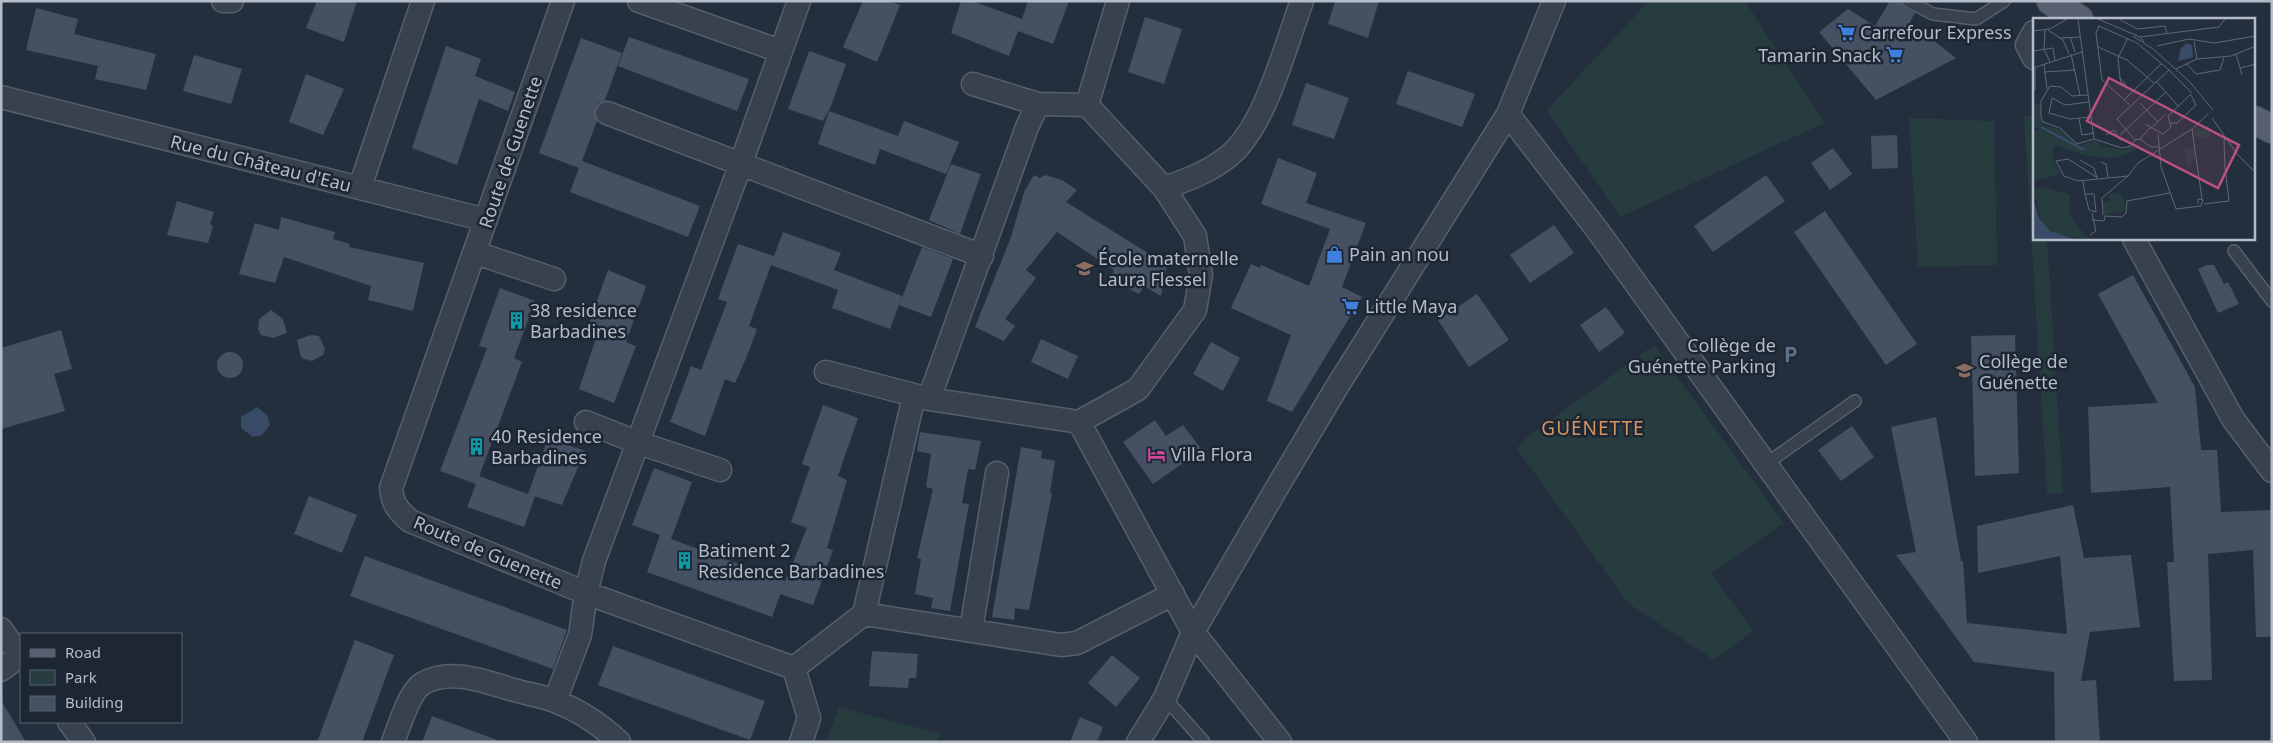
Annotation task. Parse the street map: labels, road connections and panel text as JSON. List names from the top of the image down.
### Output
{
  "streets": {
    "street": ["Route de Guenette", "Rue du Château d'Eau"]
  },
  "districts": ["GUÉNETTE"],
  "places": {
    "supermarket": ["Carrefour Express", "Tamarin Snack", "Little Maya"],
    "shop": ["Pain an nou"],
    "school or university": ["École maternelle Laura Flessel", "Collège de Guénette"],
    "building": ["38 residence Barbadines", "40 Residence Barbadines", "Batiment 2 Residence Barbadines"],
    "parking": ["Collège de Guénette Parking"],
    "hotel": ["Villa Flora"]
  },
  "legend": ["Road", "Park", "Building"]
}
